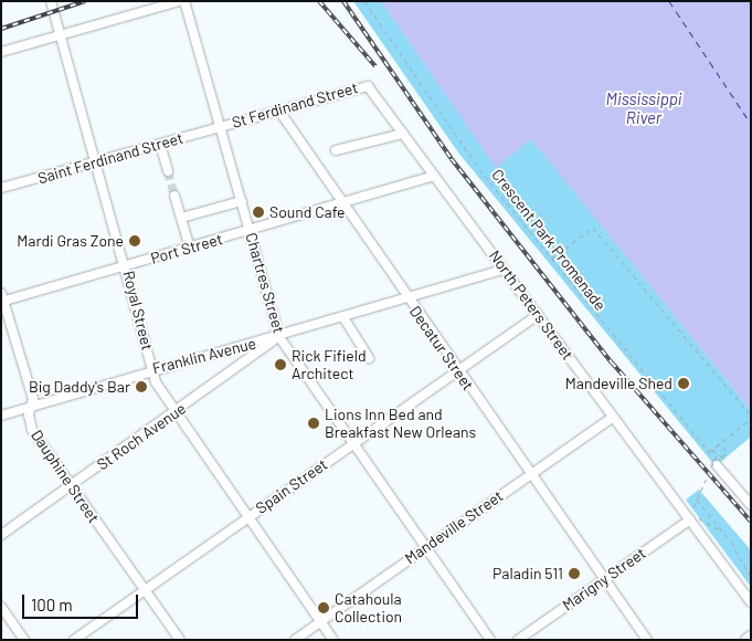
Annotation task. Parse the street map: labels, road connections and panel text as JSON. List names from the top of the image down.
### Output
{
  "streets": {
    "street": [
      "St Ferdinand Street",
      "Saint Ferdinand Street",
      "Port Street",
      "Chartres Street",
      "North Peters Street",
      "Royal Street",
      "Decatur Street",
      "Franklin Avenue",
      "St Roch Avenue",
      "Dauphine Street",
      "Spain Street",
      "Mandeville Street",
      "Marigny Street"
    ],
    "path": ["Crescent Park Promenade"]
  },
  "crossings": [
    ["St Ferdinand Street", "Saint Ferdinand Street"],
    ["St Ferdinand Street", "Chartres Street"],
    ["St Ferdinand Street", "North Peters Street"],
    ["St Ferdinand Street", "Decatur Street"],
    ["Saint Ferdinand Street", "Chartres Street"],
    ["Saint Ferdinand Street", "Royal Street"],
    ["Port Street", "Chartres Street"],
    ["Port Street", "North Peters Street"],
    ["Port Street", "Royal Street"],
    ["Port Street", "Decatur Street"],
    ["Port Street", "Dauphine Street"],
    ["Chartres Street", "Franklin Avenue"],
    ["Chartres Street", "St Roch Avenue"],
    ["Chartres Street", "Spain Street"],
    ["Chartres Street", "Mandeville Street"],
    ["North Peters Street", "Franklin Avenue"],
    ["North Peters Street", "Spain Street"],
    ["North Peters Street", "Mandeville Street"],
    ["North Peters Street", "Marigny Street"],
    ["Royal Street", "Franklin Avenue"],
    ["Royal Street", "St Roch Avenue"],
    ["Royal Street", "Spain Street"],
    ["Royal Street", "Mandeville Street"],
    ["Decatur Street", "Franklin Avenue"],
    ["Decatur Street", "Spain Street"],
    ["Decatur Street", "Mandeville Street"],
    ["Decatur Street", "Marigny Street"],
    ["Franklin Avenue", "St Roch Avenue"],
    ["Franklin Avenue", "Dauphine Street"],
    ["St Roch Avenue", "Dauphine Street"],
    ["Dauphine Street", "Spain Street"]
  ],
  "water": ["Mississippi River"],
  "places": [
    "Sound Cafe",
    "Mardi Gras Zone",
    "Rick Fifield Architect",
    "Mandeville Shed",
    "Big Daddy's Bar",
    "Lions Inn Bed and Breakfast New Orleans",
    "Paladin 511",
    "Catahoula Collection"
  ],
  "scale_bar": "100 m"
}
